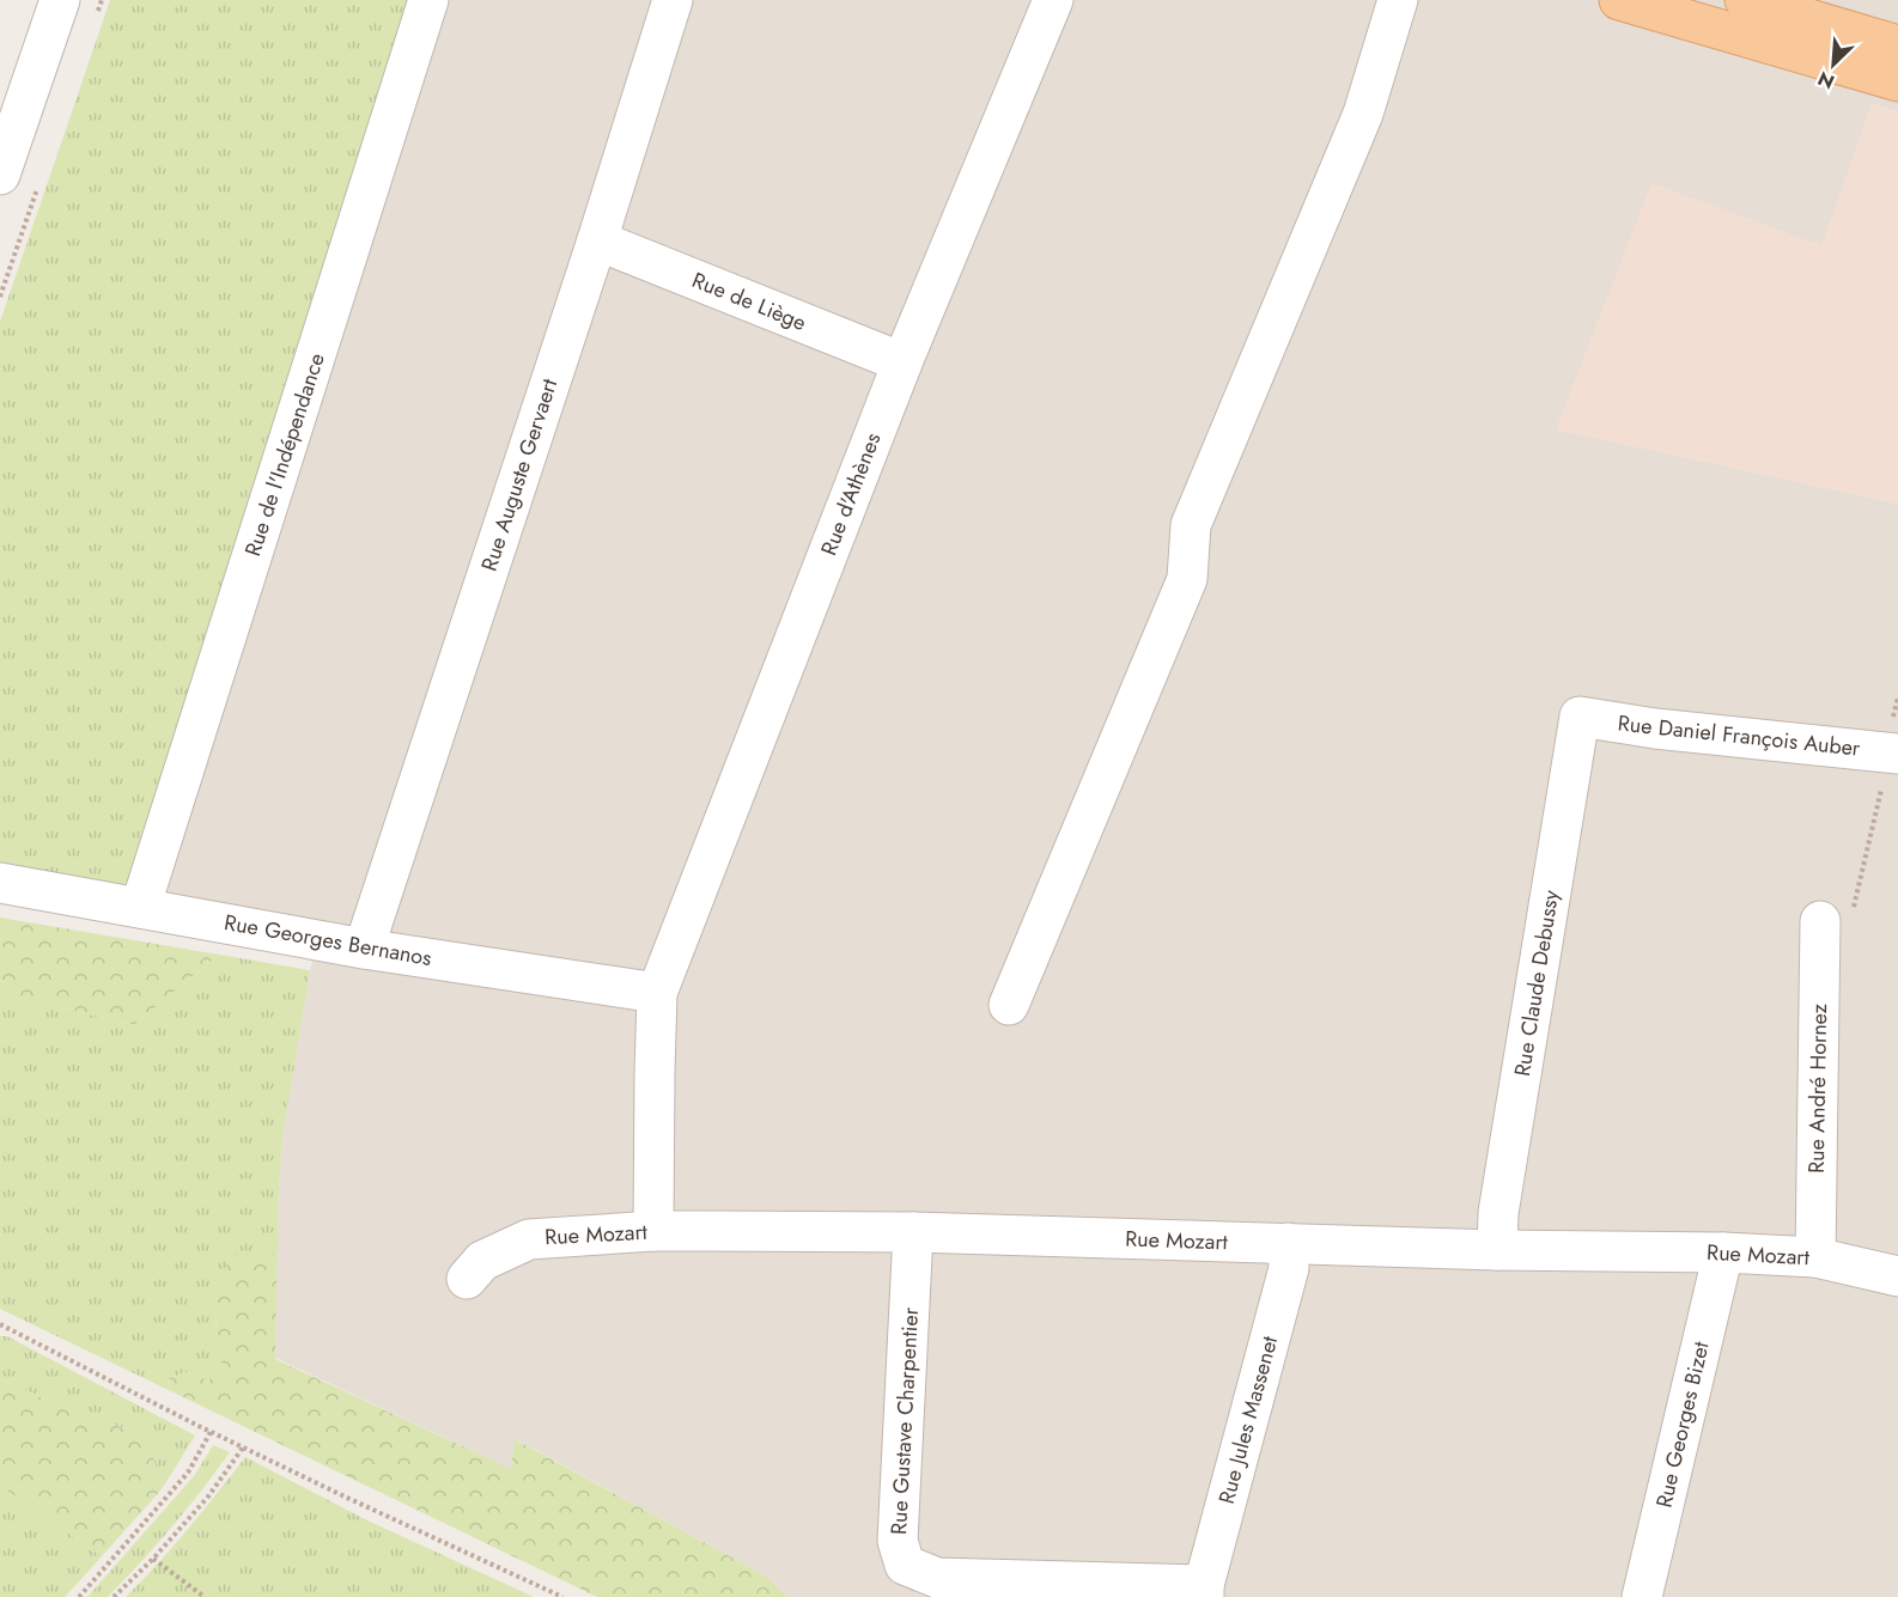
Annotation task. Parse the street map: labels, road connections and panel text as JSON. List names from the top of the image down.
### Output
{
  "streets": {
    "street": [
      "Rue de Liège",
      "Rue de l'Indépendance",
      "Rue Auguste Gervaert",
      "Rue d'Athènes",
      "Rue Daniel François Auber",
      "Rue Georges Bernanos",
      "Rue Claude Debussy",
      "Rue André Hornez",
      "Rue Mozart",
      "Rue Jules Massenet",
      "Rue Gustave Charpentier",
      "Rue Georges Bizet"
    ]
  },
  "crossings": [
    ["Rue de Liège", "Rue Auguste Gervaert"],
    ["Rue de Liège", "Rue d'Athènes"],
    ["Rue de l'Indépendance", "Rue Georges Bernanos"],
    ["Rue Auguste Gervaert", "Rue Georges Bernanos"],
    ["Rue d'Athènes", "Rue Georges Bernanos"],
    ["Rue d'Athènes", "Rue Mozart"],
    ["Rue Daniel François Auber", "Rue Claude Debussy"],
    ["Rue Claude Debussy", "Rue Mozart"],
    ["Rue André Hornez", "Rue Mozart"],
    ["Rue Mozart", "Rue Jules Massenet"],
    ["Rue Mozart", "Rue Gustave Charpentier"],
    ["Rue Mozart", "Rue Georges Bizet"],
    ["Rue Jules Massenet", "Rue Gustave Charpentier"]
  ],
  "north": "bottom left"
}
